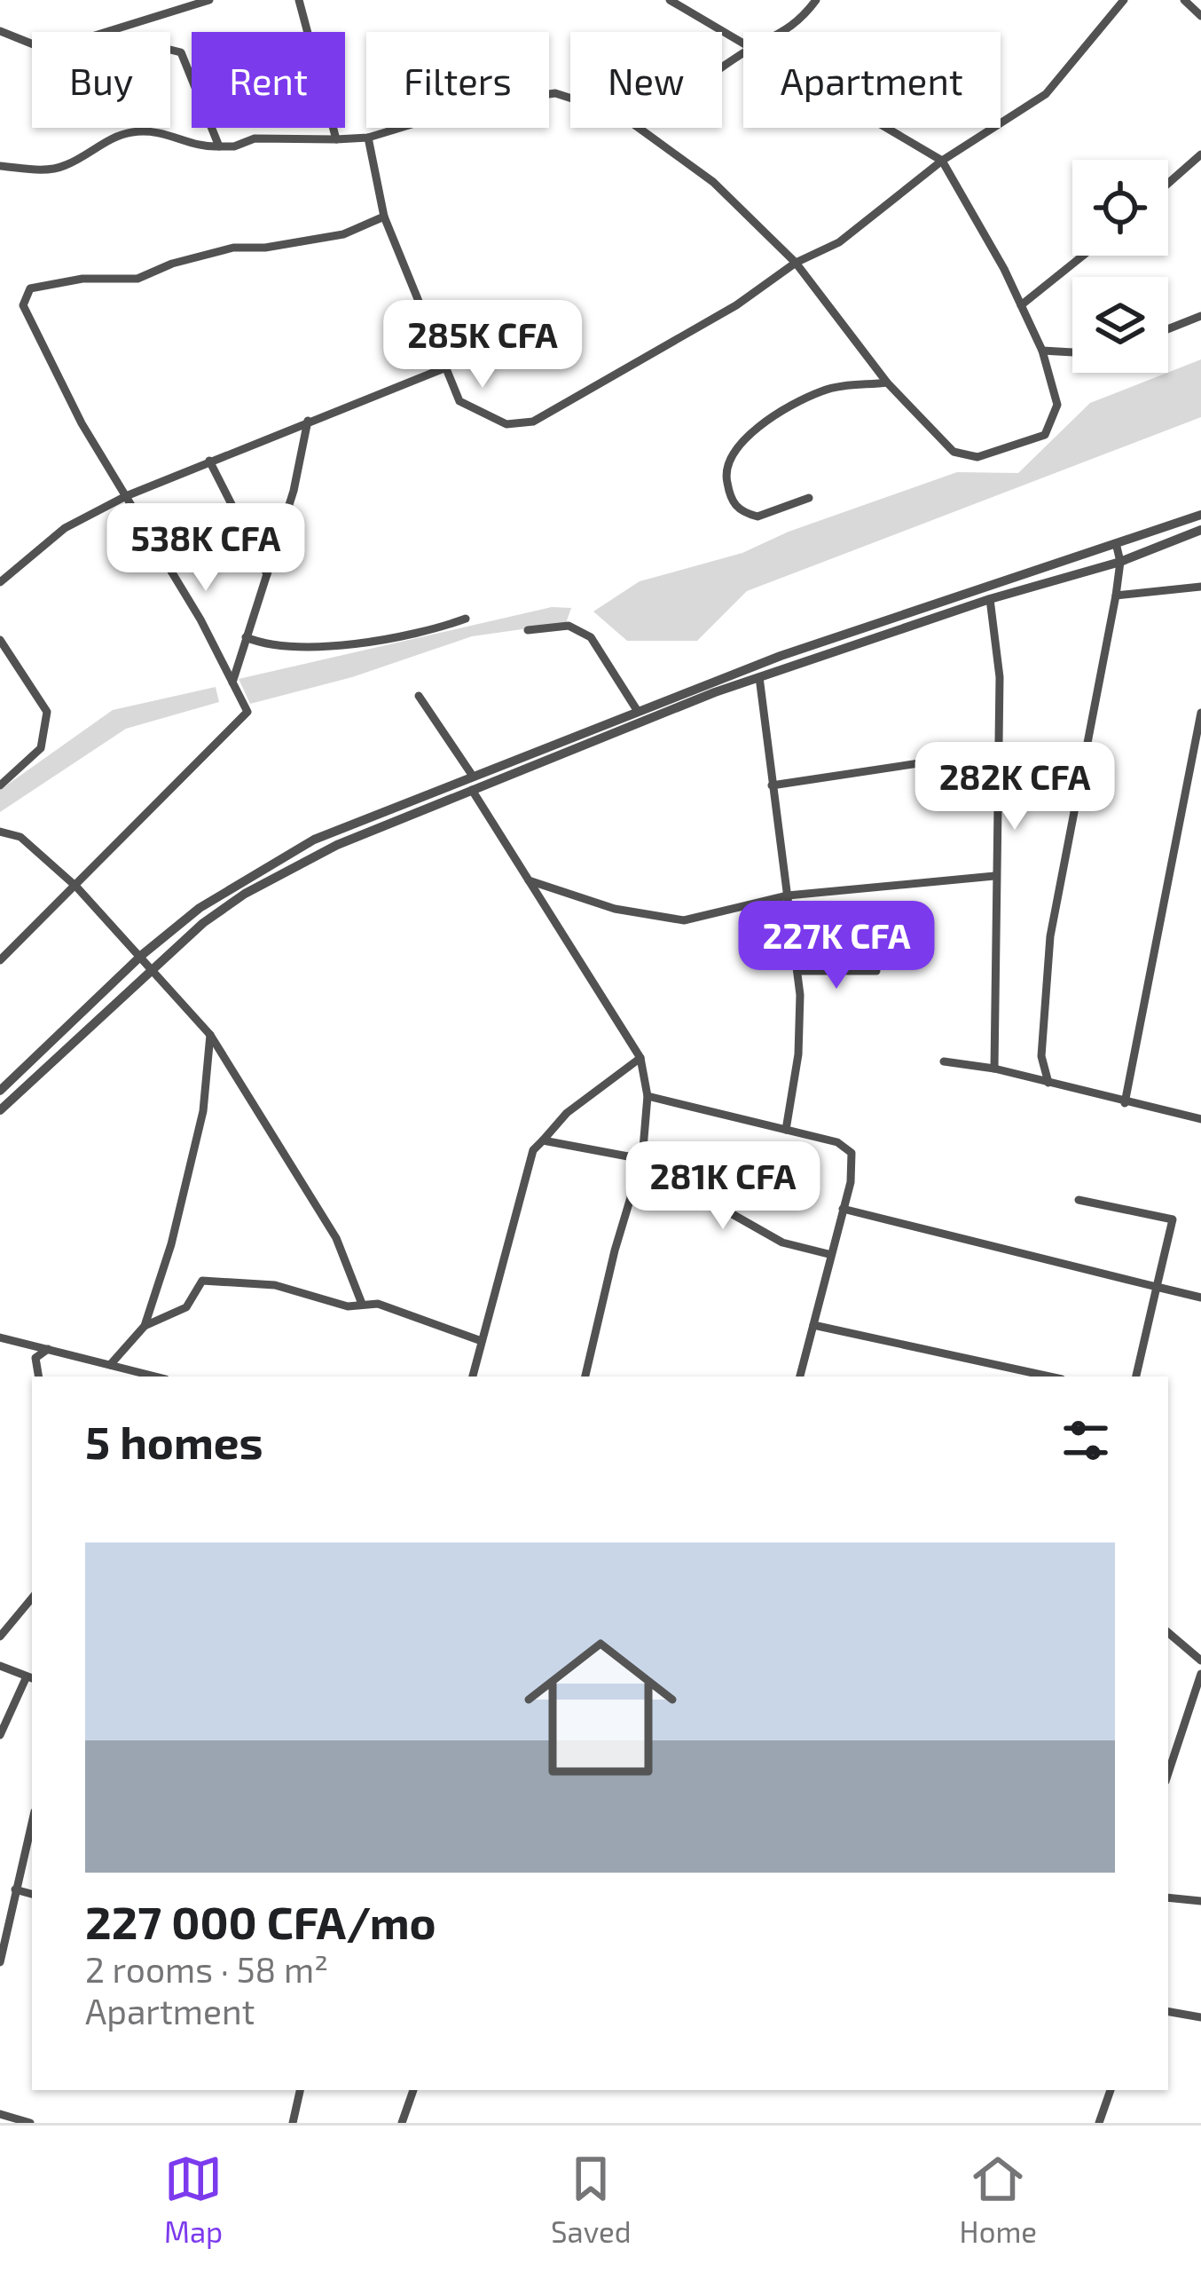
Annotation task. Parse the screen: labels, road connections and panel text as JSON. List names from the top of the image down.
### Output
{
  "page": {
    "chip": [
      "Buy",
      "Rent",
      "Filters",
      "New",
      "Apartment"
    ],
    "price": [
      "285K CFA",
      "538K CFA",
      "282K CFA",
      "227K CFA",
      "281K CFA"
    ],
    "heading": "5 homes",
    "list": [
      {
        "name": "227 000 CFA/mo",
        "note": "2 rooms · 58 m² · Apartment"
      }
    ],
    "tabs": ["Map", "Saved", "Home"]
  }
}
